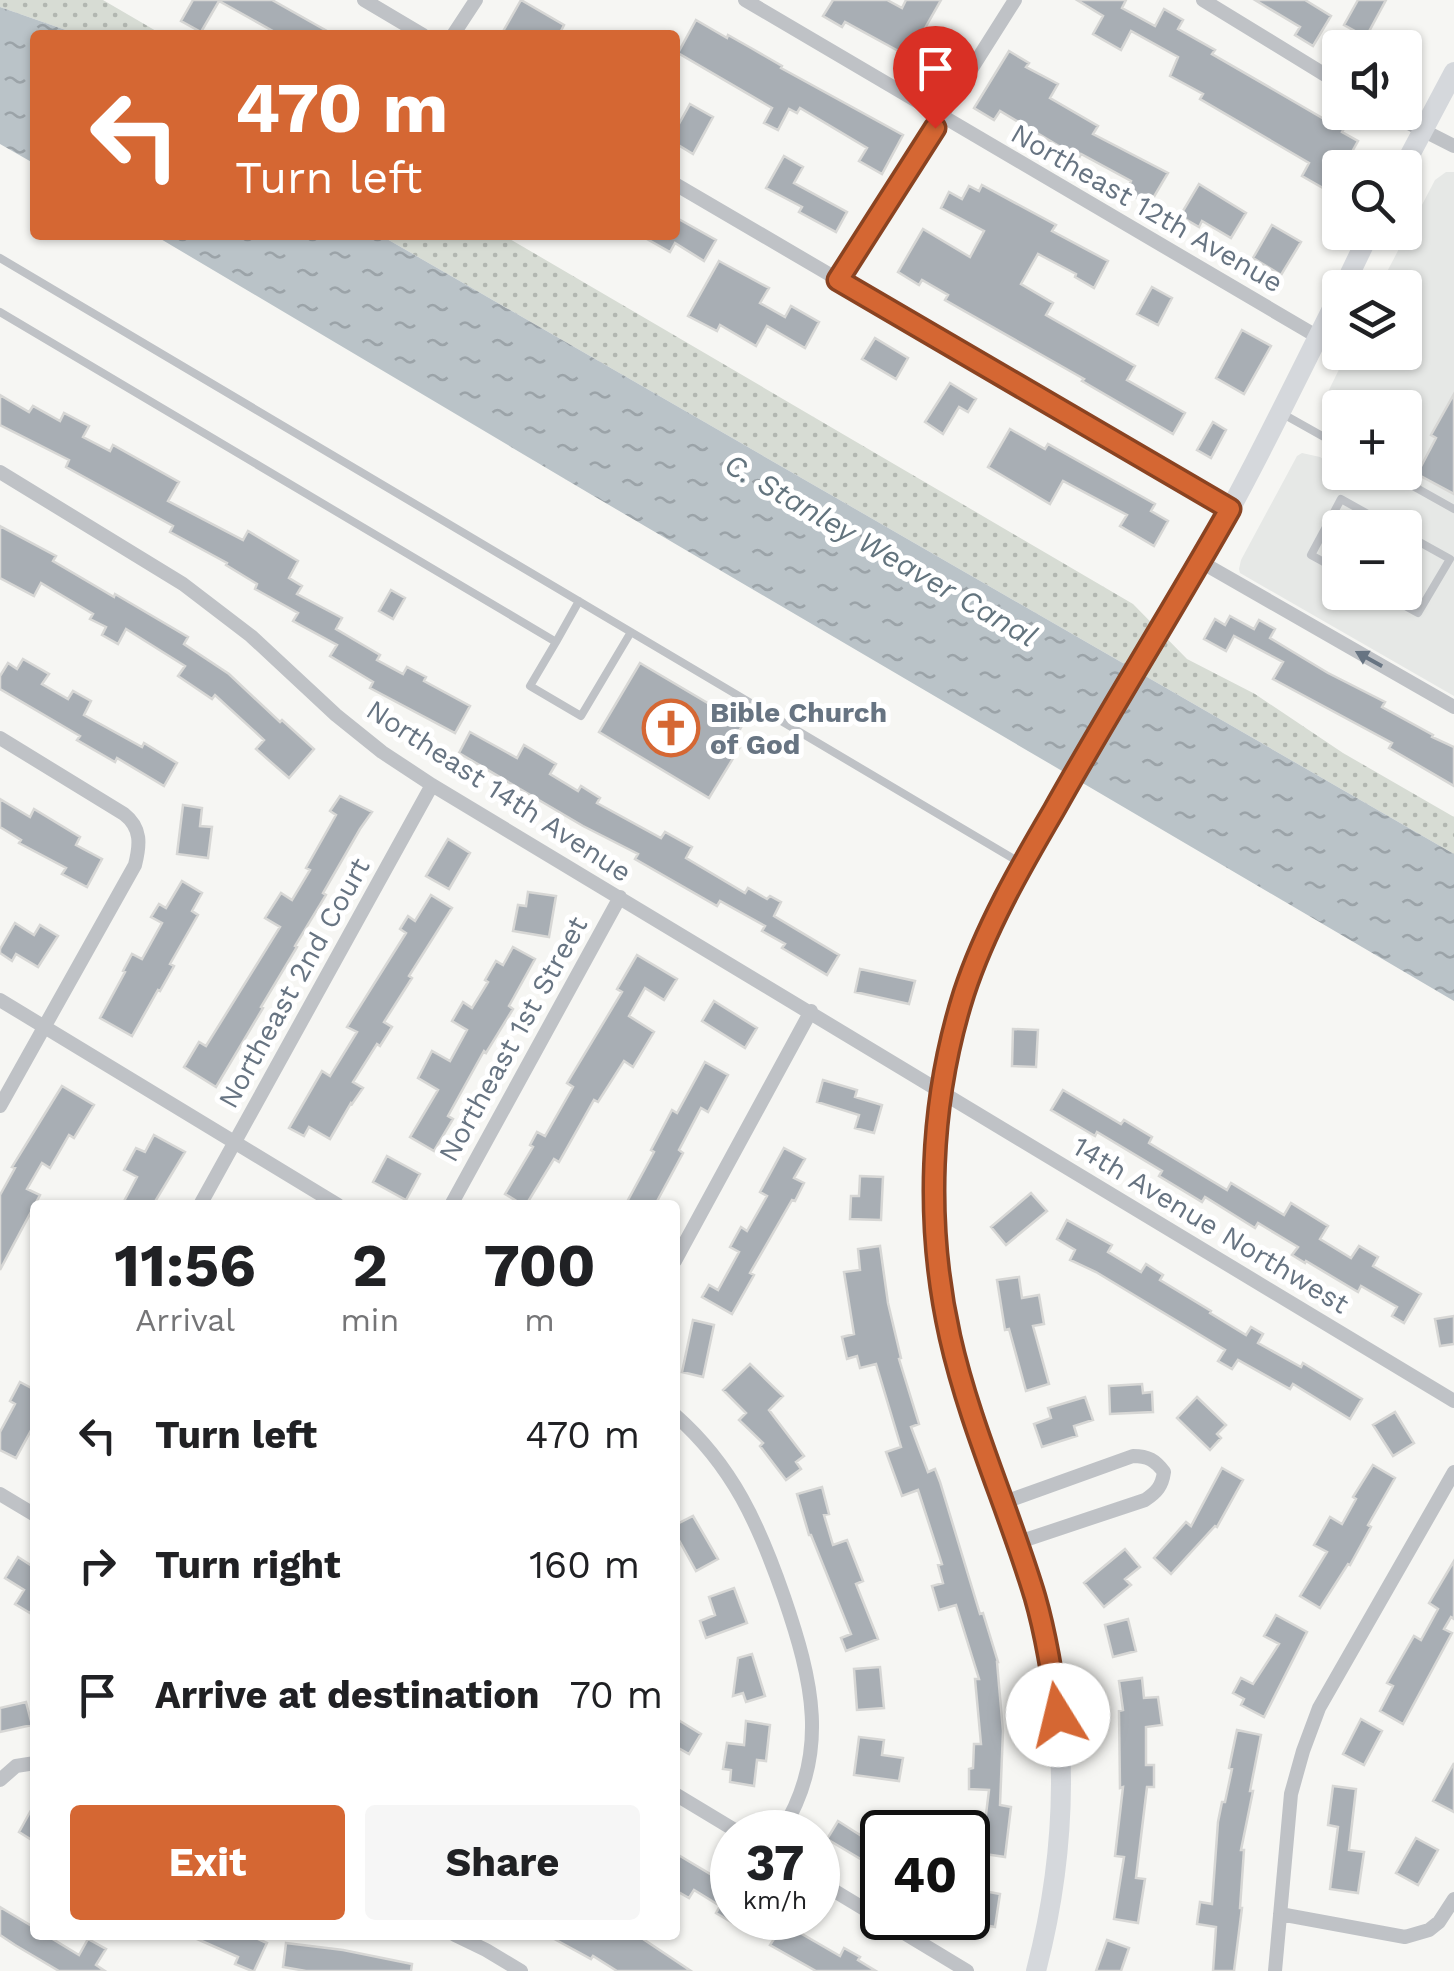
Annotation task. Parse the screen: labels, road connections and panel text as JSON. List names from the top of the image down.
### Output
{
  "streets": {
    "street": [
      "Northeast 12th Avenue",
      "Northeast 14th Avenue",
      "Northeast 2nd Court",
      "Northeast 1st Street",
      "14th Avenue Northwest"
    ]
  },
  "crossings": [
    ["Northeast 14th Avenue", "Northeast 2nd Court"],
    ["Northeast 14th Avenue", "Northeast 1st Street"],
    ["Northeast 14th Avenue", "14th Avenue Northwest"]
  ],
  "water": ["C. Stanley Weaver Canal"],
  "places": {
    "church": ["Bible Church of God"]
  },
  "page": {
    "map_buttons": ["+", "−"],
    "turn": ["470 m", "Turn left"],
    "eta": [
      "11:56",
      "Arrival",
      "2",
      "min",
      "700",
      "m"
    ],
    "list": [
      {
        "name": "Turn left",
        "value": "470 m"
      },
      {
        "name": "Turn right",
        "value": "160 m"
      },
      {
        "name": "Arrive at destination",
        "value": "70 m"
      }
    ],
    "buttons": ["Exit", "Share"],
    "speed": "37 km/h",
    "limit": "40"
  }
}
